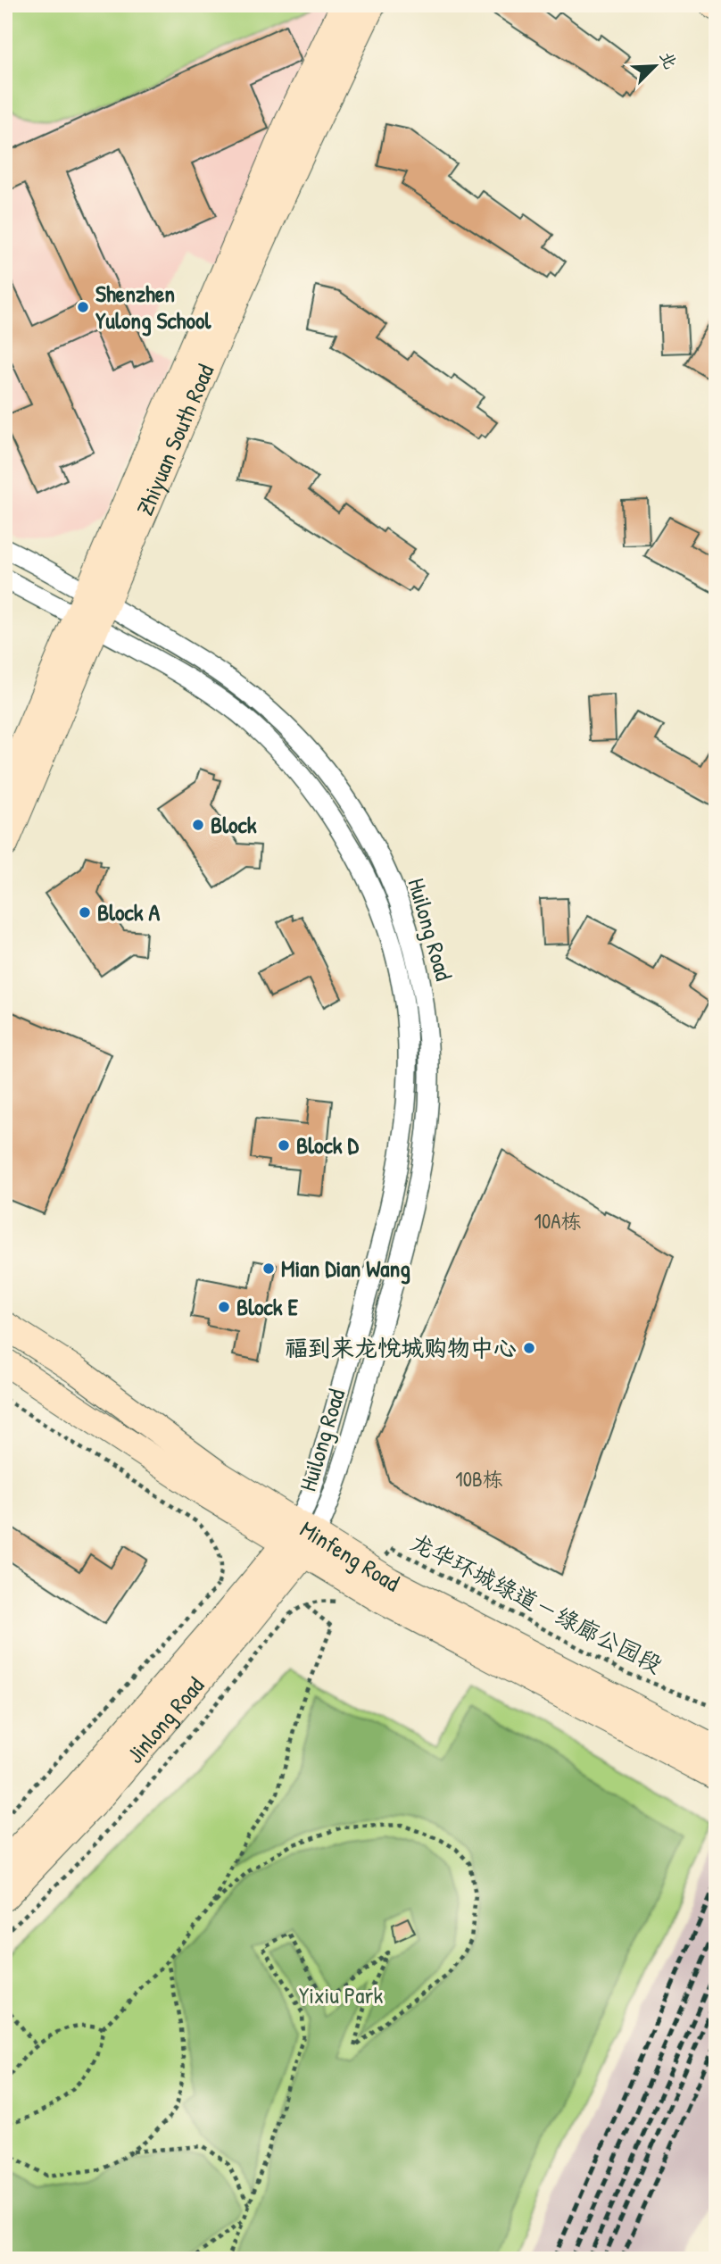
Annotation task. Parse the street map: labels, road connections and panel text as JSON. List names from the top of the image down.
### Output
{
  "streets": {
    "main road": ["Zhiyuan South Road", "Minfeng Road", "Jinlong Road"],
    "street": ["Huilong Road"],
    "path": ["龙华环城绿道－绿廊公园段"]
  },
  "crossings": [
    ["Zhiyuan South Road", "Huilong Road"],
    ["Huilong Road", "Minfeng Road"],
    ["Huilong Road", "Jinlong Road"],
    ["Minfeng Road", "Jinlong Road"]
  ],
  "parks": ["Yixiu Park"],
  "places": [
    "Shenzhen Yulong School",
    "Block",
    "Block A",
    "Block D",
    "Mian Dian Wang",
    "Block E",
    "福到来龙悦城购物中心"
  ],
  "house_numbers": ["10A栋", "10B栋"],
  "north": "top right"
}
